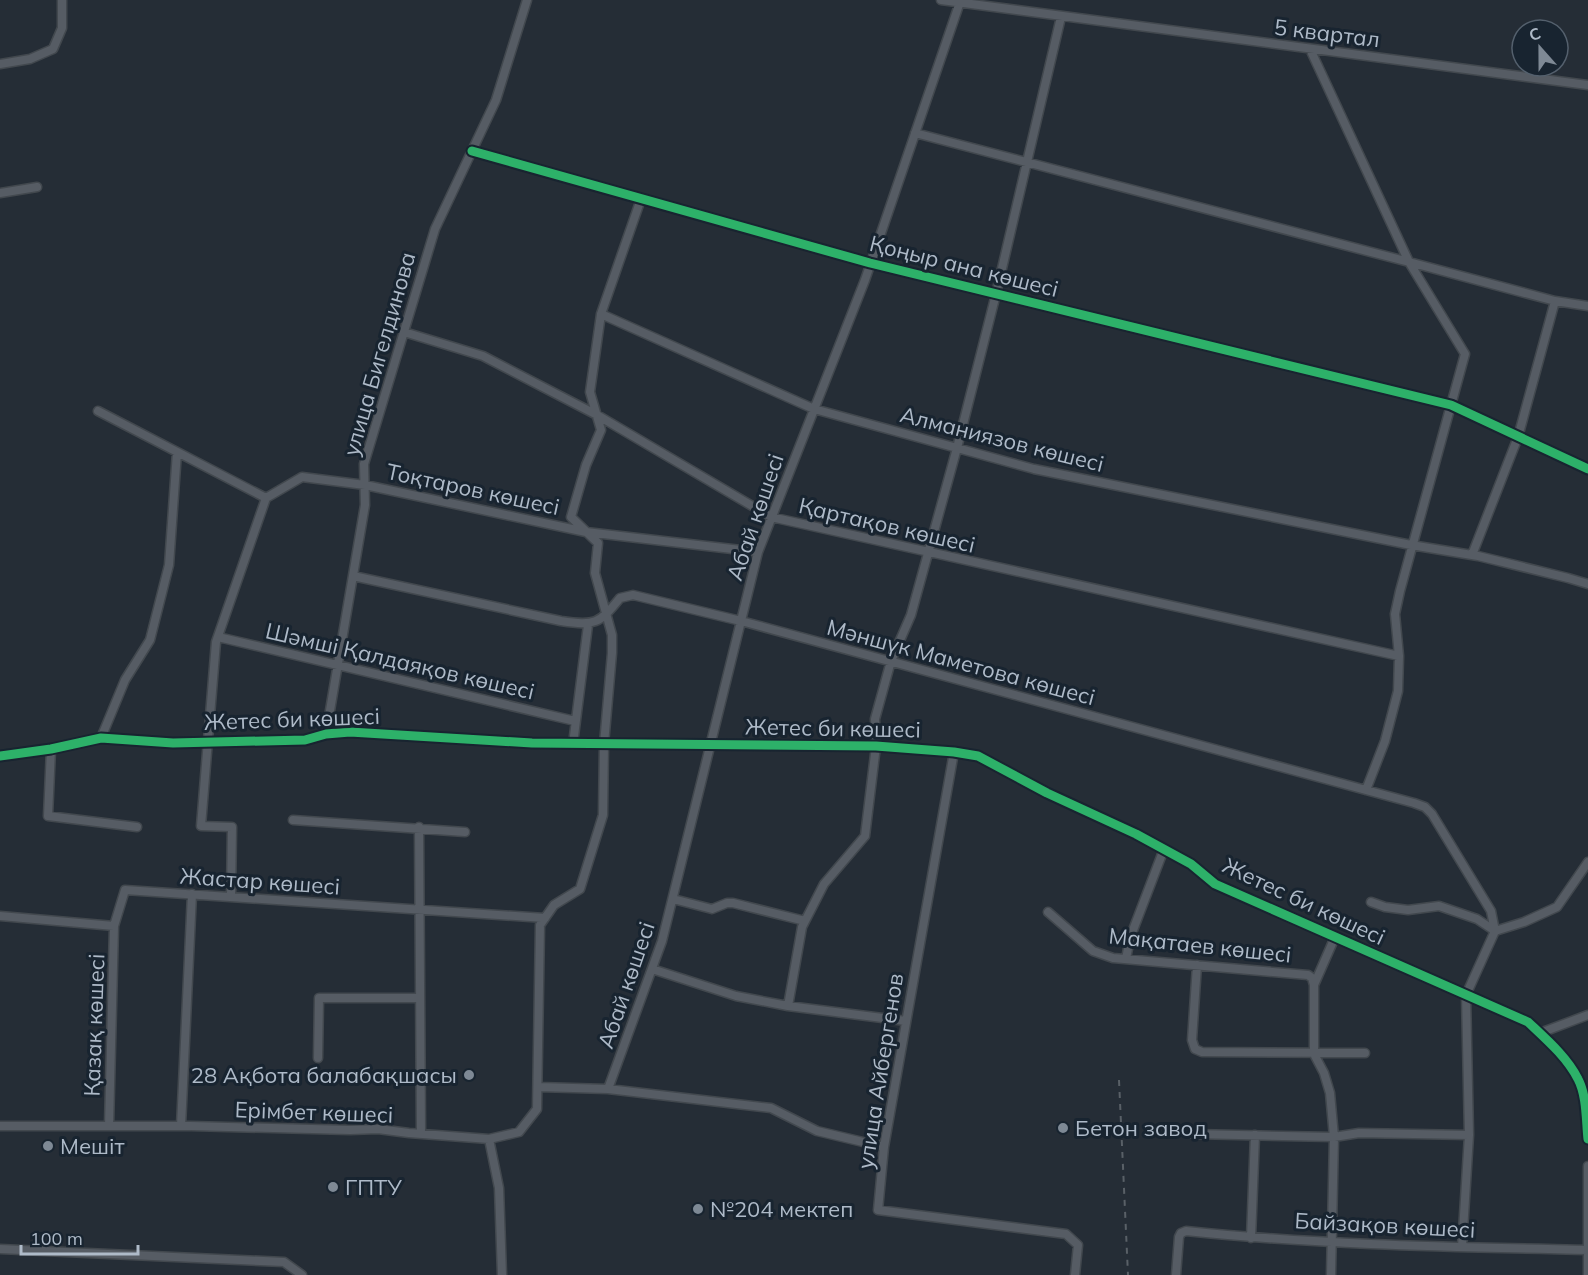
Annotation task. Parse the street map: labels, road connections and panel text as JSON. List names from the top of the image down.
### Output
{
  "streets": {
    "street": [
      "5 квартал",
      "Қоңыр ана көшесі",
      "улица Бигелдинова",
      "Алманиязов көшесі",
      "Тоқтаров көшесі",
      "Абай көшесі",
      "Қартақов көшесі",
      "Шәмші Қалдаяқов көшесі",
      "Мәншүк Маметова көшесі",
      "Жетес би көшесі",
      "Жастар көшесі",
      "Мақатаев көшесі",
      "Қазақ көшесі",
      "улица Айбергенов",
      "Ерімбет көшесі",
      "Байзақов көшесі"
    ]
  },
  "crossings": [
    ["5 квартал", "Абай көшесі"],
    ["Қоңыр ана көшесі", "улица Бигелдинова"],
    ["Қоңыр ана көшесі", "Абай көшесі"],
    ["улица Бигелдинова", "Тоқтаров көшесі"],
    ["улица Бигелдинова", "Қартақов көшесі"],
    ["улица Бигелдинова", "Шәмші Қалдаяқов көшесі"],
    ["улица Бигелдинова", "Жетес би көшесі"],
    ["Алманиязов көшесі", "Абай көшесі"],
    ["Тоқтаров көшесі", "Абай көшесі"],
    ["Абай көшесі", "Қартақов көшесі"],
    ["Абай көшесі", "Мәншүк Маметова көшесі"],
    ["Абай көшесі", "Жетес би көшесі"],
    ["Жетес би көшесі", "улица Айбергенов"],
    ["Жастар көшесі", "Қазақ көшесі"],
    ["Жастар көшесі", "Ерімбет көшесі"],
    ["Мақатаев көшесі", "Байзақов көшесі"],
    ["Қазақ көшесі", "Ерімбет көшесі"]
  ],
  "places": [
    "28 Ақбота балабақшасы",
    "Бетон завод",
    "Мешіт",
    "ГПТУ",
    "№204 мектеп"
  ],
  "scale_bar": "100 m",
  "north": "top"
}
